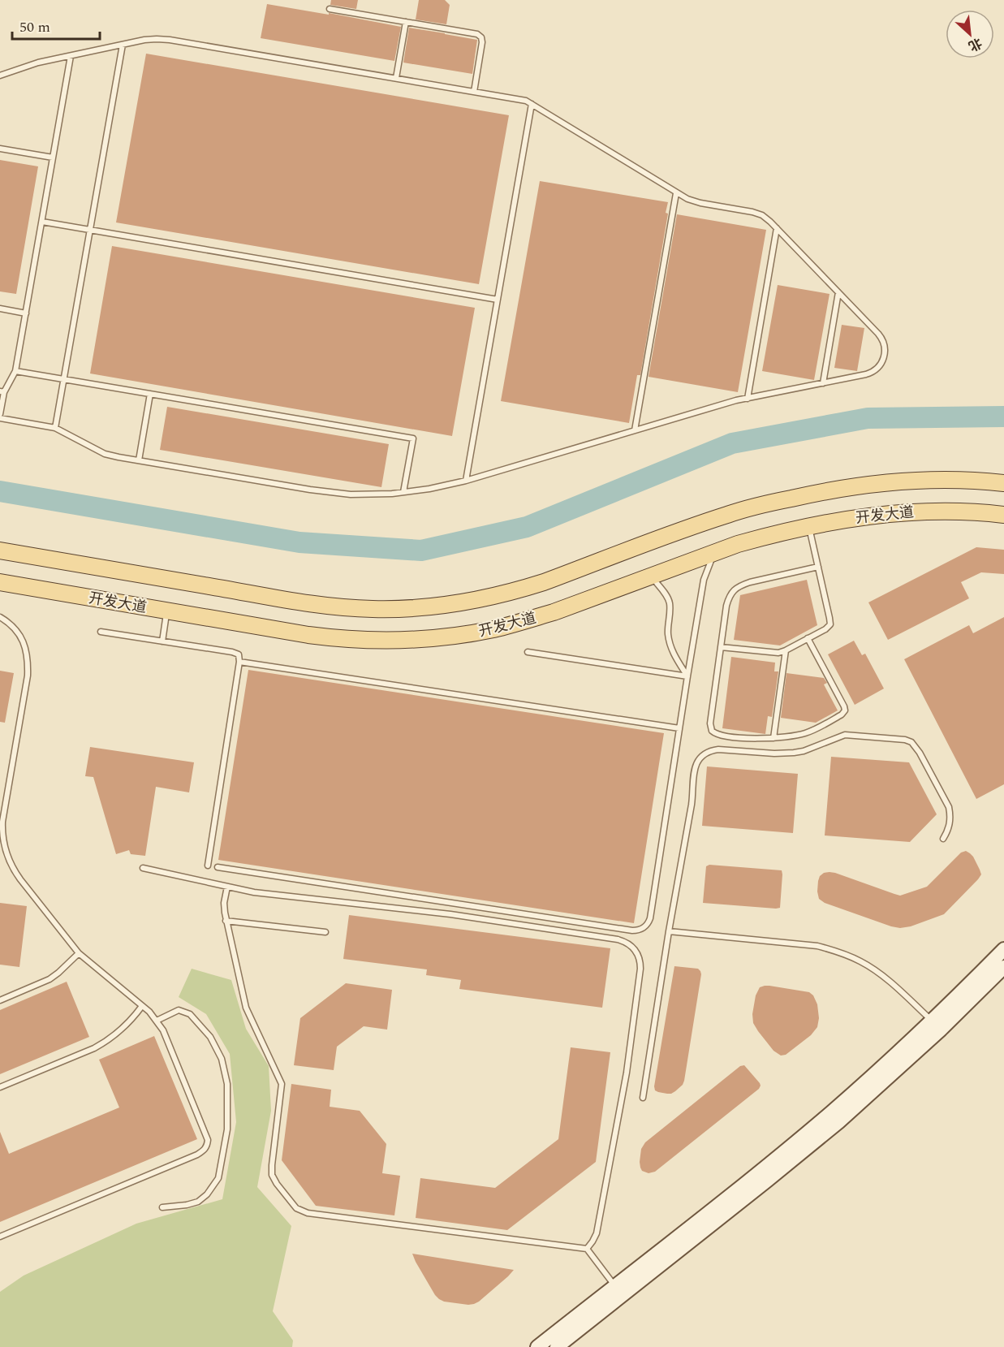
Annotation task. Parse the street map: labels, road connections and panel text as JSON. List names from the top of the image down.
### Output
{
  "streets": {
    "main road": ["开发大道"]
  },
  "scale_bar": "50 m",
  "north": "bottom right"
}
